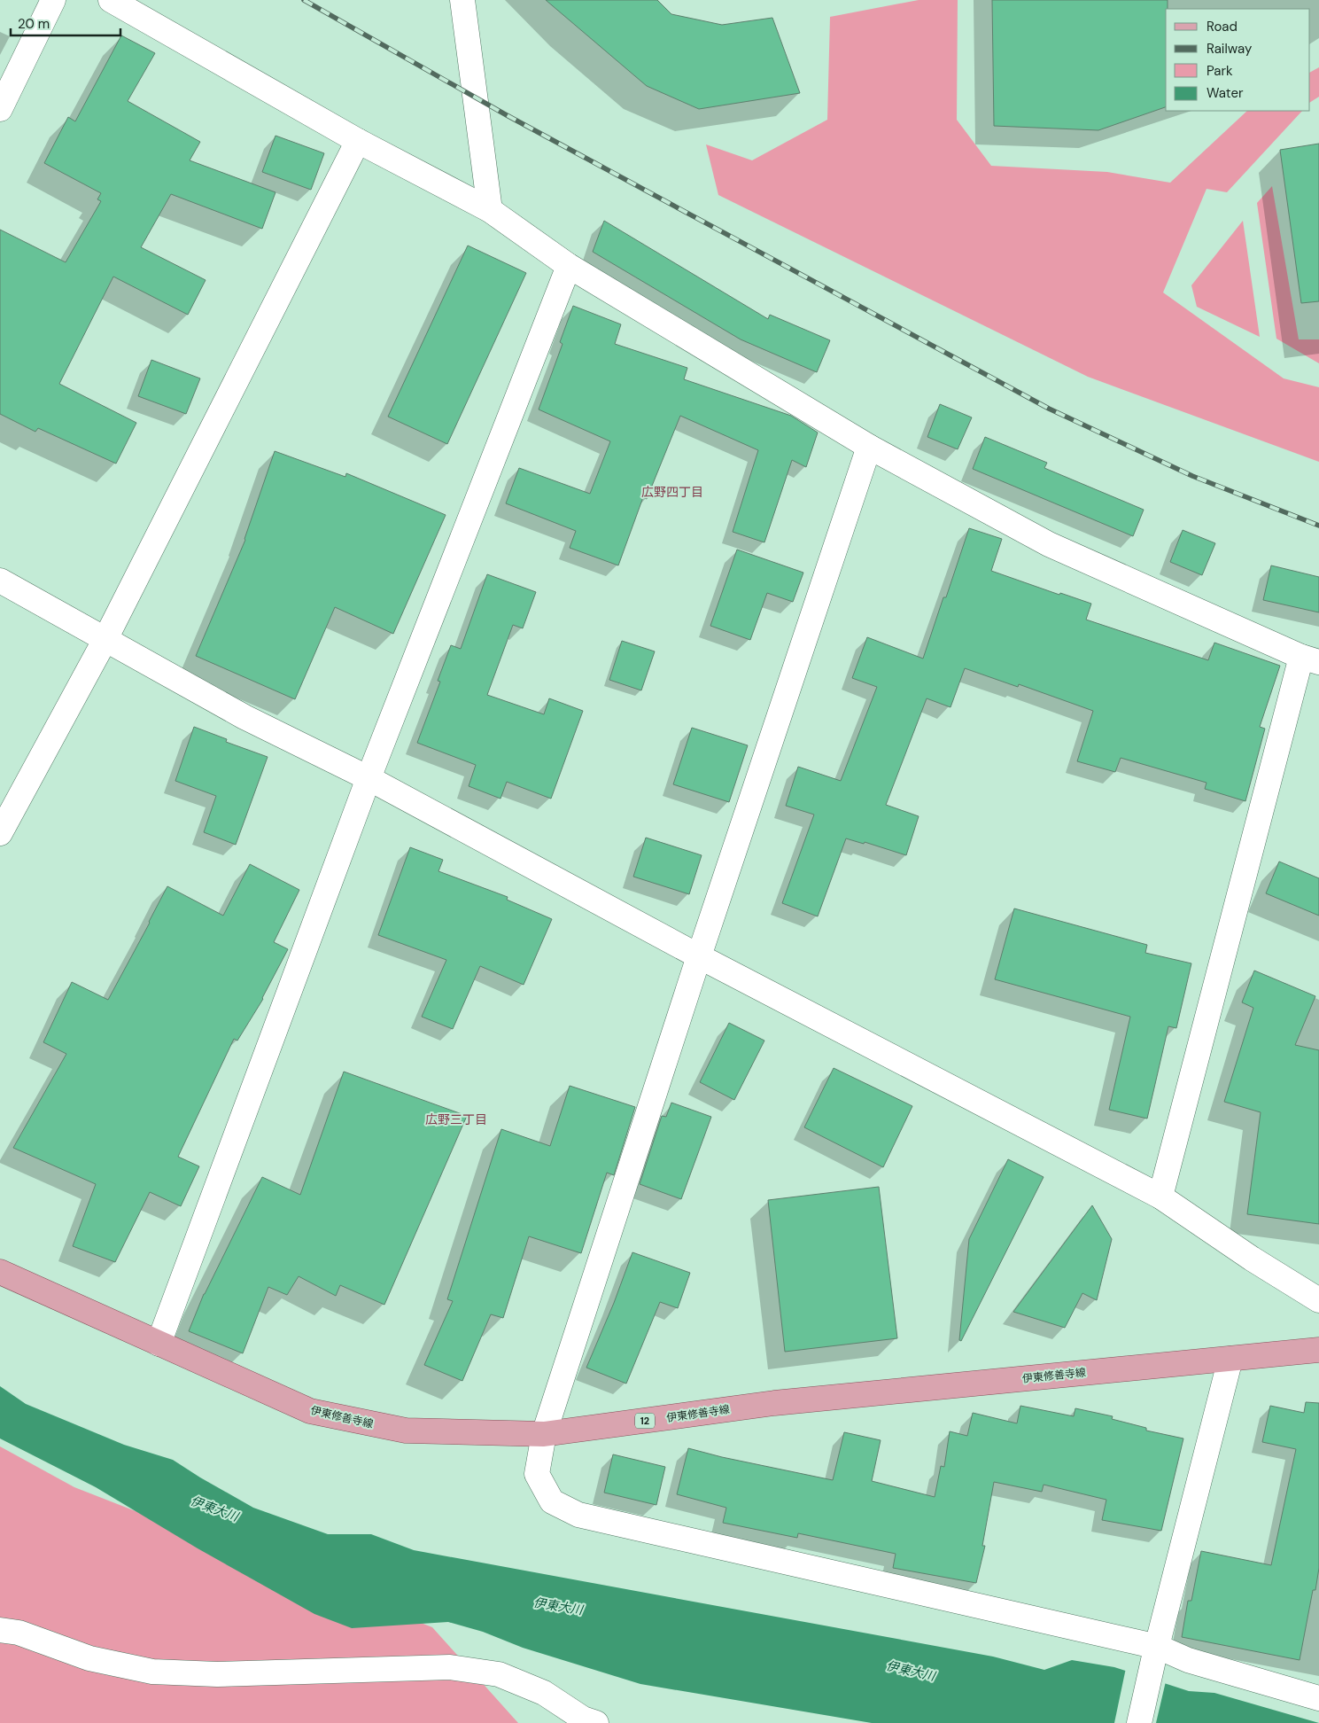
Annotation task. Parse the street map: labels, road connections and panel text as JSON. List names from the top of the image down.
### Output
{
  "streets": {
    "main road": ["伊東修善寺線", "12"]
  },
  "districts": ["広野四丁目", "広野三丁目"],
  "water": ["伊東大川"],
  "legend": [
    "Road",
    "Railway",
    "Park",
    "Water"
  ],
  "scale_bar": "20 m"
}
